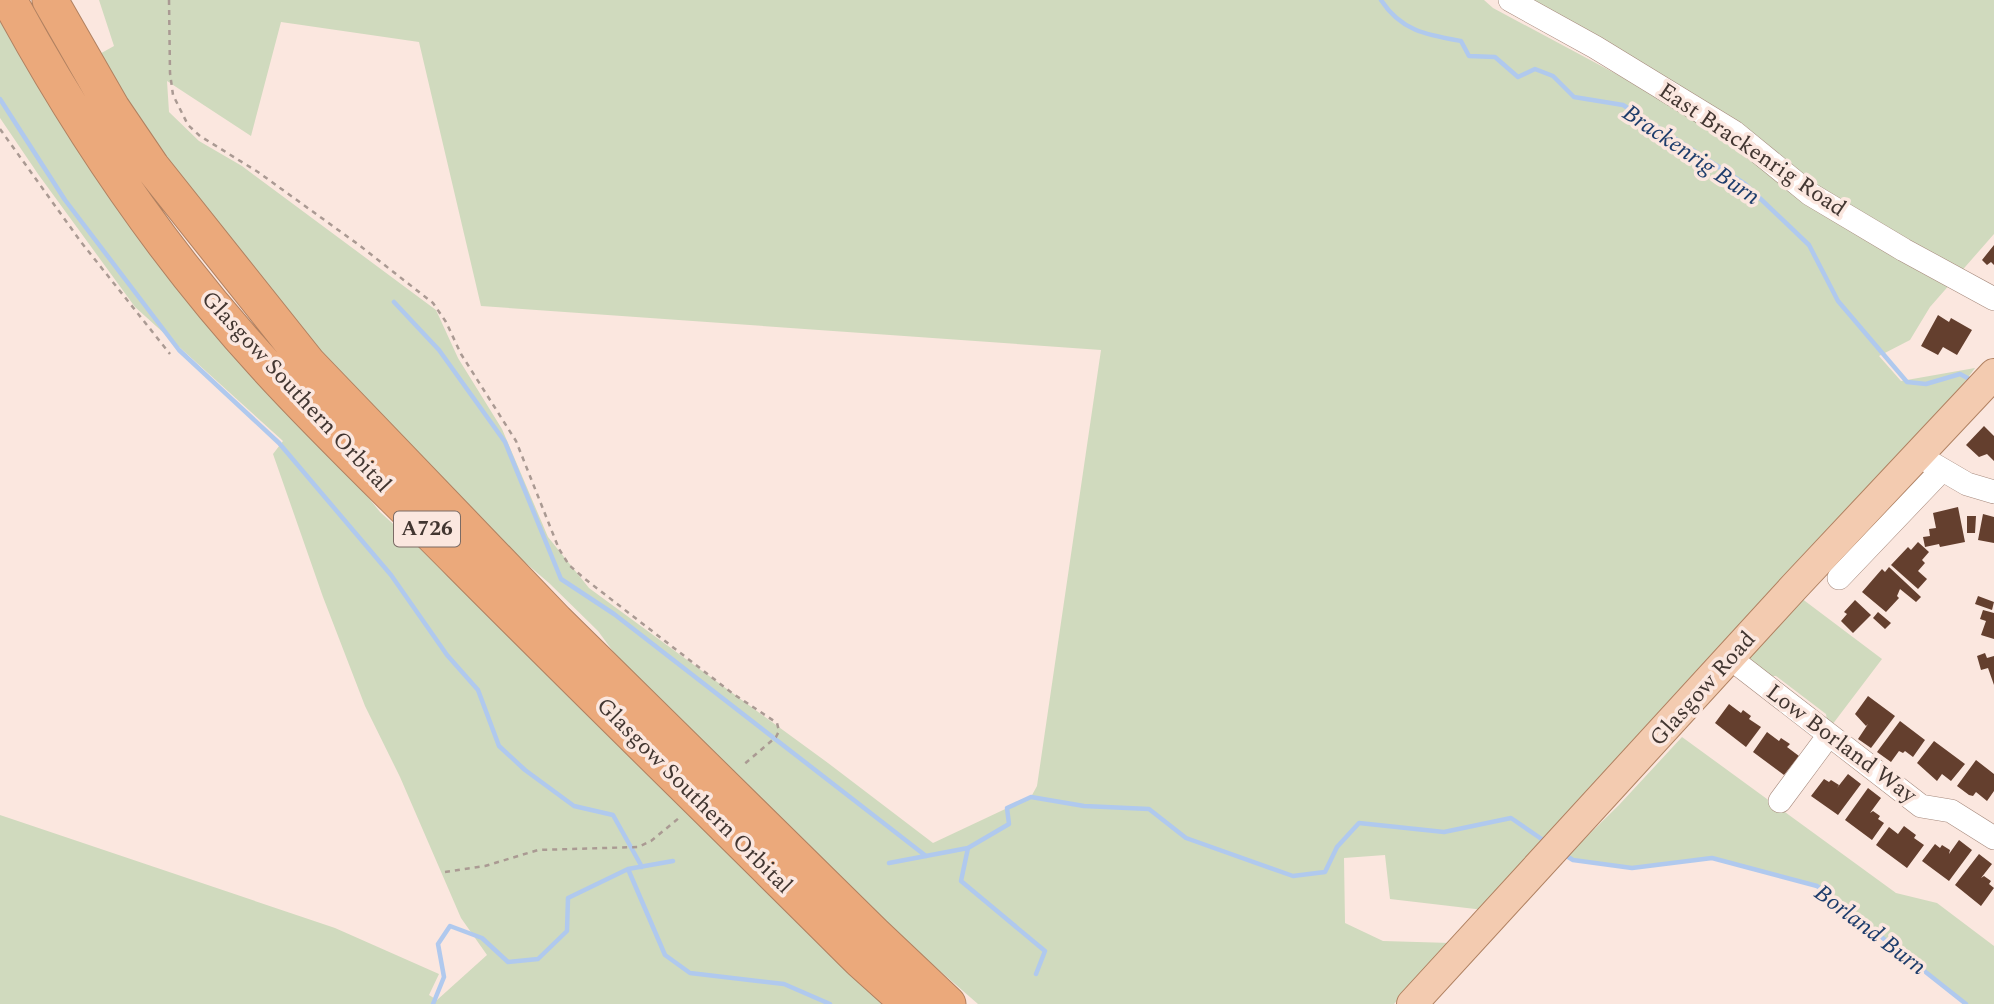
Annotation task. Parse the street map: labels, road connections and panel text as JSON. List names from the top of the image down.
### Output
{
  "streets": {
    "highway": ["Glasgow Southern Orbital", "A726"],
    "main road": ["Glasgow Road"],
    "street": ["East Brackenrig Road", "Low Borland Way"]
  },
  "crossings": [
    ["Glasgow Road", "Low Borland Way"]
  ],
  "water": ["Brackenrig Burn", "Borland Burn"]
}
